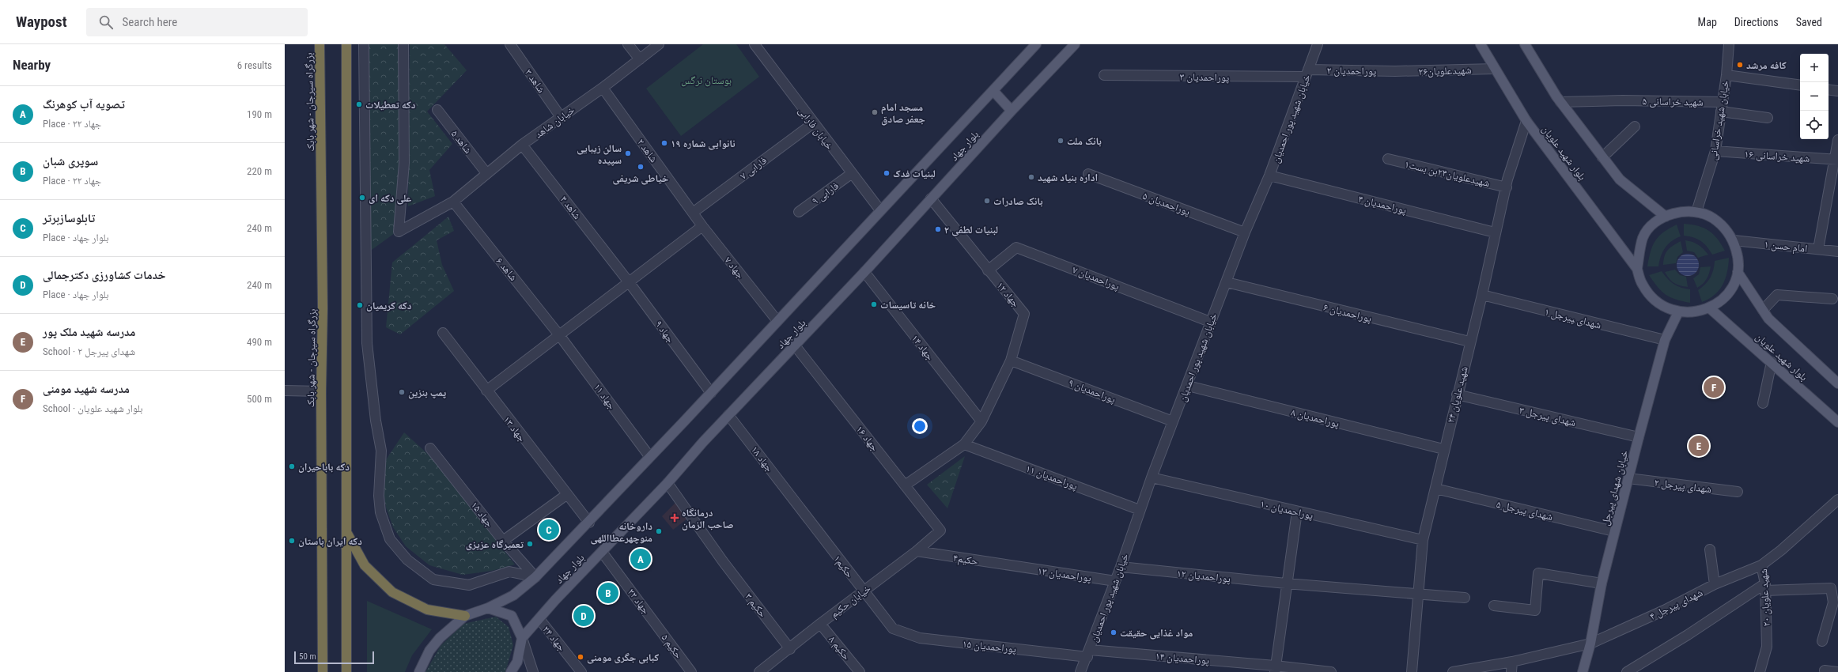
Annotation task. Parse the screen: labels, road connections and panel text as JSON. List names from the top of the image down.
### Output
{
  "streets": {
    "highway": ["بزرگراه سیرجان - شهر بابک"],
    "main road": ["بلوار جهاد", "بلوار شهید علویان", "خیابان شهدای پیرجل"],
    "street": [
      "پوراحمدیان ۲",
      "شهیدعلویان۲۶",
      "پوراحمدیان ۳",
      "شاهد ۳",
      "شهید خراسانی ۵",
      "خیابان شهید پور احمدیان",
      "خیابان شهید خراسانی",
      "خیابان شاهد",
      "خیابان فارابی",
      "شاهد ۵",
      "شاهد ۲",
      "شهید خراسانی ۱۶",
      "فارابی ۷",
      "شهیدعلویان۲۴بن بست۱",
      "فارابی ۹",
      "پوراحمدیان ۵",
      "پوراحمدیان ۴",
      "شاهد ۴",
      "امام حسن ۱",
      "جهاد ۷",
      "شاهد ۶",
      "پوراحمدیان ۷",
      "جهاد ۱۲",
      "پوراحمدیان ۶",
      "شهدای ‍‍‍‍‍‍پیرجل ۱",
      "جهاد ۹",
      "جهاد ۱۴",
      "پوراحمدیان ۹",
      "شهید علویان ۲۴",
      "جهاد ۱۱",
      "شهدای پیرجل ۳",
      "پوراحمدیان ۸",
      "جهاد ۱۳",
      "جهاد ۱۶",
      "جهاد ۱۸",
      "پوراحمدیان ۱۱",
      "شهدای پیرجل ۲",
      "پوراحمدیان ۱۰",
      "شهدای پیرجل ۵",
      "جهاد ۱۵",
      "حکیم۴",
      "حکیم۱",
      "پوراحمدیان ۱۳",
      "پوراحمدیان ۱۲",
      "شهید علویان ۲۰",
      "جهاد ۲۲",
      "خیابان حکیم",
      "شهدای پیرجل ۴",
      "حکیم ۳",
      "جهاد ۲۴",
      "حکیم ۵",
      "پوراحمدیان ۱۵",
      "حکیم ۸",
      "پوراحمدیان ۱۴"
    ]
  },
  "crossings": [
    ["پوراحمدیان ۲", "شهیدعلویان۲۶"],
    ["پوراحمدیان ۲", "پوراحمدیان ۳"],
    ["پوراحمدیان ۲", "خیابان شهید پور احمدیان"],
    ["شهیدعلویان۲۶", "بلوار شهید علویان"],
    ["پوراحمدیان ۳", "خیابان شهید پور احمدیان"],
    ["شاهد ۳", "خیابان شاهد"],
    ["شهید خراسانی ۵", "خیابان شهید خراسانی"],
    ["خیابان شهید پور احمدیان", "پوراحمدیان ۵"],
    ["خیابان شهید پور احمدیان", "پوراحمدیان ۴"],
    ["خیابان شهید پور احمدیان", "پوراحمدیان ۷"],
    ["خیابان شهید پور احمدیان", "پوراحمدیان ۶"],
    ["خیابان شهید پور احمدیان", "پوراحمدیان ۹"],
    ["خیابان شهید پور احمدیان", "پوراحمدیان ۸"],
    ["خیابان شهید پور احمدیان", "پوراحمدیان ۱۱"],
    ["خیابان شهید پور احمدیان", "پوراحمدیان ۱۰"],
    ["خیابان شهید پور احمدیان", "پوراحمدیان ۱۳"],
    ["خیابان شهید پور احمدیان", "پوراحمدیان ۱۲"],
    ["خیابان شهید پور احمدیان", "پوراحمدیان ۱۵"],
    ["خیابان شهید پور احمدیان", "پوراحمدیان ۱۴"],
    ["خیابان شهید خراسانی", "بلوار شهید علویان"],
    ["خیابان شهید خراسانی", "شهید خراسانی ۱۶"],
    ["خیابان شهید خراسانی", "امام حسن ۱"],
    ["خیابان شهید خراسانی", "خیابان شهدای پیرجل"],
    ["خیابان شاهد", "شاهد ۵"],
    ["خیابان شاهد", "شاهد ۲"],
    ["خیابان شاهد", "شاهد ۴"],
    ["خیابان شاهد", "شاهد ۶"],
    ["خیابان فارابی", "بلوار جهاد"],
    ["خیابان فارابی", "فارابی ۷"],
    ["خیابان فارابی", "فارابی ۹"],
    ["بلوار جهاد", "جهاد ۷"],
    ["بلوار جهاد", "جهاد ۱۲"],
    ["بلوار جهاد", "جهاد ۹"],
    ["بلوار جهاد", "جهاد ۱۴"],
    ["بلوار جهاد", "جهاد ۱۱"],
    ["بلوار جهاد", "جهاد ۱۳"],
    ["بلوار جهاد", "جهاد ۱۶"],
    ["بلوار جهاد", "جهاد ۱۸"],
    ["بلوار جهاد", "جهاد ۱۵"],
    ["بلوار جهاد", "جهاد ۲۲"],
    ["بلوار جهاد", "حکیم ۳"],
    ["بلوار جهاد", "جهاد ۲۴"],
    ["شاهد ۲", "فارابی ۷"],
    ["شاهد ۲", "جهاد ۷"],
    ["بلوار شهید علویان", "امام حسن ۱"],
    ["بلوار شهید علویان", "شهید علویان ۲۴"],
    ["بلوار شهید علویان", "خیابان شهدای پیرجل"],
    ["فارابی ۷", "جهاد ۷"],
    ["شهیدعلویان۲۴بن بست۱", "شهید علویان ۲۴"],
    ["پوراحمدیان ۴", "شهید علویان ۲۴"],
    ["شاهد ۴", "جهاد ۹"],
    ["امام حسن ۱", "خیابان شهدای پیرجل"],
    ["شاهد ۶", "جهاد ۱۱"],
    ["پوراحمدیان ۷", "جهاد ۱۲"],
    ["جهاد ۱۲", "جهاد ۱۴"],
    ["جهاد ۱۲", "پوراحمدیان ۹"],
    ["جهاد ۱۲", "جهاد ۱۶"],
    ["جهاد ۱۲", "پوراحمدیان ۱۱"],
    ["پوراحمدیان ۶", "شهید علویان ۲۴"],
    ["شهدای ‍‍‍‍‍‍پیرجل ۱", "شهید علویان ۲۴"],
    ["شهدای ‍‍‍‍‍‍پیرجل ۱", "خیابان شهدای پیرجل"],
    ["شهید علویان ۲۴", "شهدای پیرجل ۳"],
    ["شهید علویان ۲۴", "پوراحمدیان ۸"],
    ["شهید علویان ۲۴", "پوراحمدیان ۱۰"],
    ["شهید علویان ۲۴", "شهدای پیرجل ۵"],
    ["شهید علویان ۲۴", "پوراحمدیان ۱۲"],
    ["شهدای پیرجل ۳", "خیابان شهدای پیرجل"],
    ["جهاد ۱۶", "خیابان حکیم"],
    ["جهاد ۱۸", "حکیم۱"],
    ["شهدای پیرجل ۲", "خیابان شهدای پیرجل"],
    ["خیابان شهدای پیرجل", "شهدای پیرجل ۵"],
    ["خیابان شهدای پیرجل", "شهدای پیرجل ۴"],
    ["حکیم۴", "پوراحمدیان ۱۳"],
    ["حکیم۴", "خیابان حکیم"],
    ["حکیم۱", "خیابان حکیم"],
    ["حکیم۱", "پوراحمدیان ۱۵"],
    ["شهید علویان ۲۰", "شهدای پیرجل ۴"],
    ["جهاد ۲۲", "حکیم ۵"],
    ["خیابان حکیم", "حکیم ۳"],
    ["خیابان حکیم", "حکیم ۸"],
    ["پوراحمدیان ۱۵", "پوراحمدیان ۱۴"]
  ],
  "parks": ["بوستان نرگس"],
  "places": {
    "other": [
      "کافه مرشد",
      "دکه تعطیلات",
      "مسجد امام جعفر صادق",
      "بانک ملت",
      "نانوایی شماره ۱۹",
      "سالن زیبایی سپیده",
      "خیاطی شریفی",
      "لبنیات فدک",
      "اداره بنیاد شهید",
      "علی دکه ای",
      "بانک صادرات",
      "لبنیات لطفی ۲",
      "خانه تاسیسات",
      "دکه کریمیان",
      "پمپ بنزین",
      "دکه باباحیران",
      "داروخانه منوچهرعطااللهی",
      "دکه ایران باستان",
      "تعمیرگاه عزیزی",
      "مواد غذایی حقیقت",
      "کبابی جگری مومنی"
    ],
    "health": ["درمانگاه صاحب الزمان"]
  },
  "scale_bar": "50 m",
  "page": {
    "header": "Waypost",
    "search": "Search here",
    "nav": ["Map", "Directions", "Saved"],
    "heading": ["Nearby", "6 results"],
    "map_buttons": ["+", "−"],
    "list": [
      {
        "mark": "A",
        "name": "تصویه آب کوهرنگ",
        "note": "Place · جهاد ۲۲",
        "value": "190 m"
      },
      {
        "mark": "B",
        "name": "سوپری شبان",
        "note": "Place · جهاد ۲۲",
        "value": "220 m"
      },
      {
        "mark": "C",
        "name": "تابلوسازبرتر",
        "note": "Place · بلوار جهاد",
        "value": "240 m"
      },
      {
        "mark": "D",
        "name": "خدمات کشاورزی دکترجمالی",
        "note": "Place · بلوار جهاد",
        "value": "240 m"
      },
      {
        "mark": "E",
        "name": "مدرسه شهید ملک پور",
        "note": "School · شهدای پیرجل ۲",
        "value": "490 m"
      },
      {
        "mark": "F",
        "name": "مدرسه شهید مومنی",
        "note": "School · بلوار شهید علویان",
        "value": "500 m"
      }
    ],
    "pins": [
      "F",
      "E",
      "C",
      "A",
      "B",
      "D"
    ],
    "scale": "50 m"
  }
}
